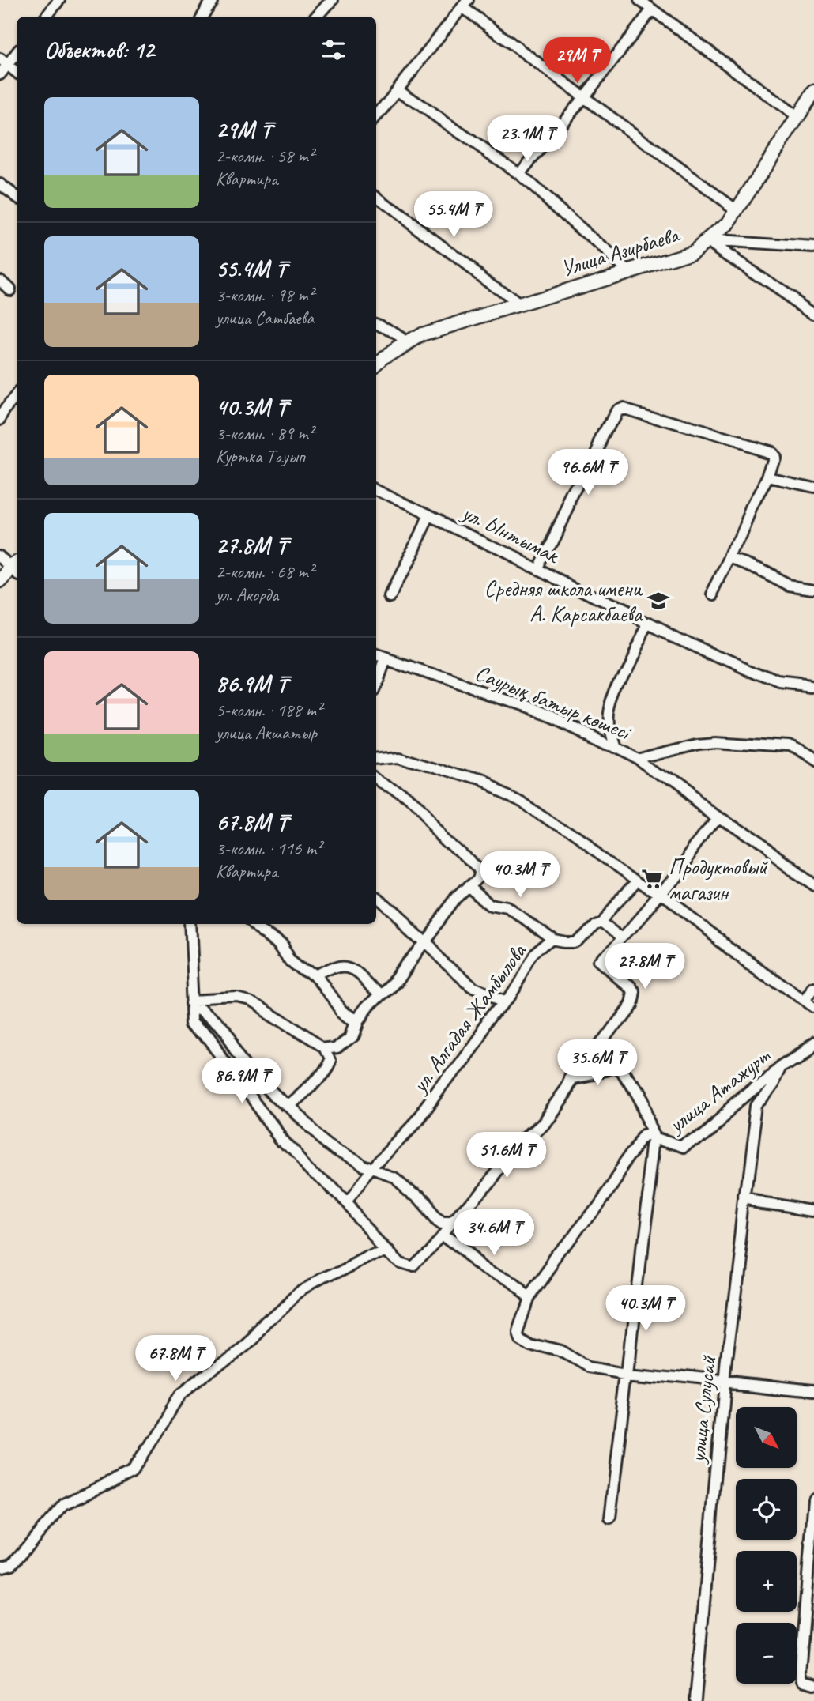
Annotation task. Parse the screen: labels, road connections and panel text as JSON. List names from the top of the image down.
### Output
{
  "streets": {
    "main road": ["Улица Азирбаева"],
    "street": [
      "ул. Ынтымак",
      "Саурық батыр көшесі",
      "ул. Алгадая Жамбылова",
      "улица Атажурт",
      "улица Сулусай"
    ]
  },
  "crossings": [
    ["улица Атажурт", "улица Сулусай"]
  ],
  "places": {
    "school or university": ["Средняя школа имени А. Карсакбаева"],
    "supermarket": ["Продуктовый магазин"]
  },
  "north": "bottom right",
  "page": {
    "heading": "Объектов: 12",
    "price": [
      "29M ₸",
      "23.1M ₸",
      "55.4M ₸",
      "96.6M ₸",
      "40.3M ₸",
      "27.8M ₸",
      "35.6M ₸",
      "86.9M ₸",
      "51.6M ₸",
      "34.6M ₸",
      "40.3M ₸",
      "67.8M ₸"
    ],
    "list": [
      {
        "name": "29M ₸",
        "note": "2-комн. · 58 m² · Квартира"
      },
      {
        "name": "55.4M ₸",
        "note": "3-комн. · 98 m² · улица Сатбаева"
      },
      {
        "name": "40.3M ₸",
        "note": "3-комн. · 89 m² · Куртка Тауып"
      },
      {
        "name": "27.8M ₸",
        "note": "2-комн. · 68 m² · ул. Акорда"
      },
      {
        "name": "86.9M ₸",
        "note": "5-комн. · 188 m² · улица Акшатыр"
      },
      {
        "name": "67.8M ₸",
        "note": "3-комн. · 116 m² · Квартира"
      }
    ],
    "map_buttons": ["+", "−"]
  }
}
